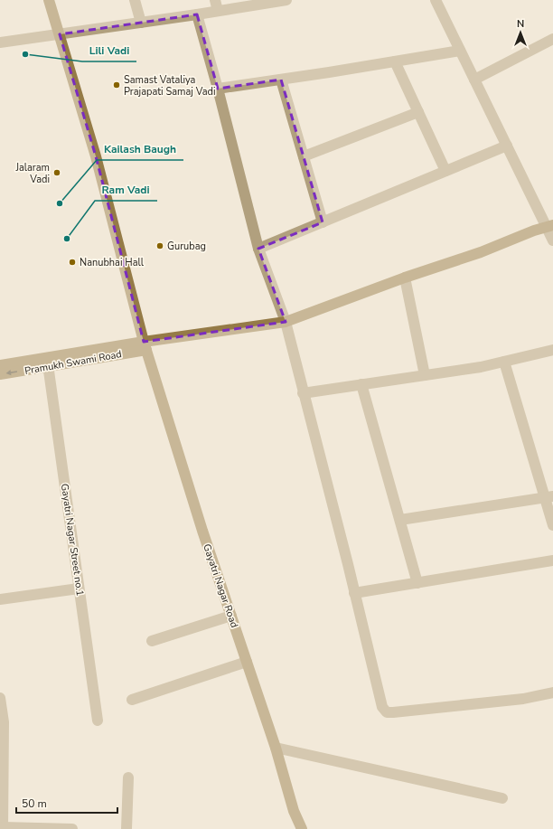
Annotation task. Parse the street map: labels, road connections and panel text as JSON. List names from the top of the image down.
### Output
{
  "streets": {
    "street": ["Pramukh Swami Road", "Gayatri Nagar Street no.1", "Gayatri Nagar Road"]
  },
  "crossings": [
    ["Pramukh Swami Road", "Gayatri Nagar Street no.1"],
    ["Pramukh Swami Road", "Gayatri Nagar Road"]
  ],
  "places": [
    "Lili Vadi",
    "Samast Vataliya Prajapati Samaj Vadi",
    "Jalaram Vadi",
    "Kailash Baugh",
    "Ram Vadi",
    "Gurubag",
    "Nanubhai Hall"
  ],
  "scale_bar": "50 m",
  "north": "top"
}
